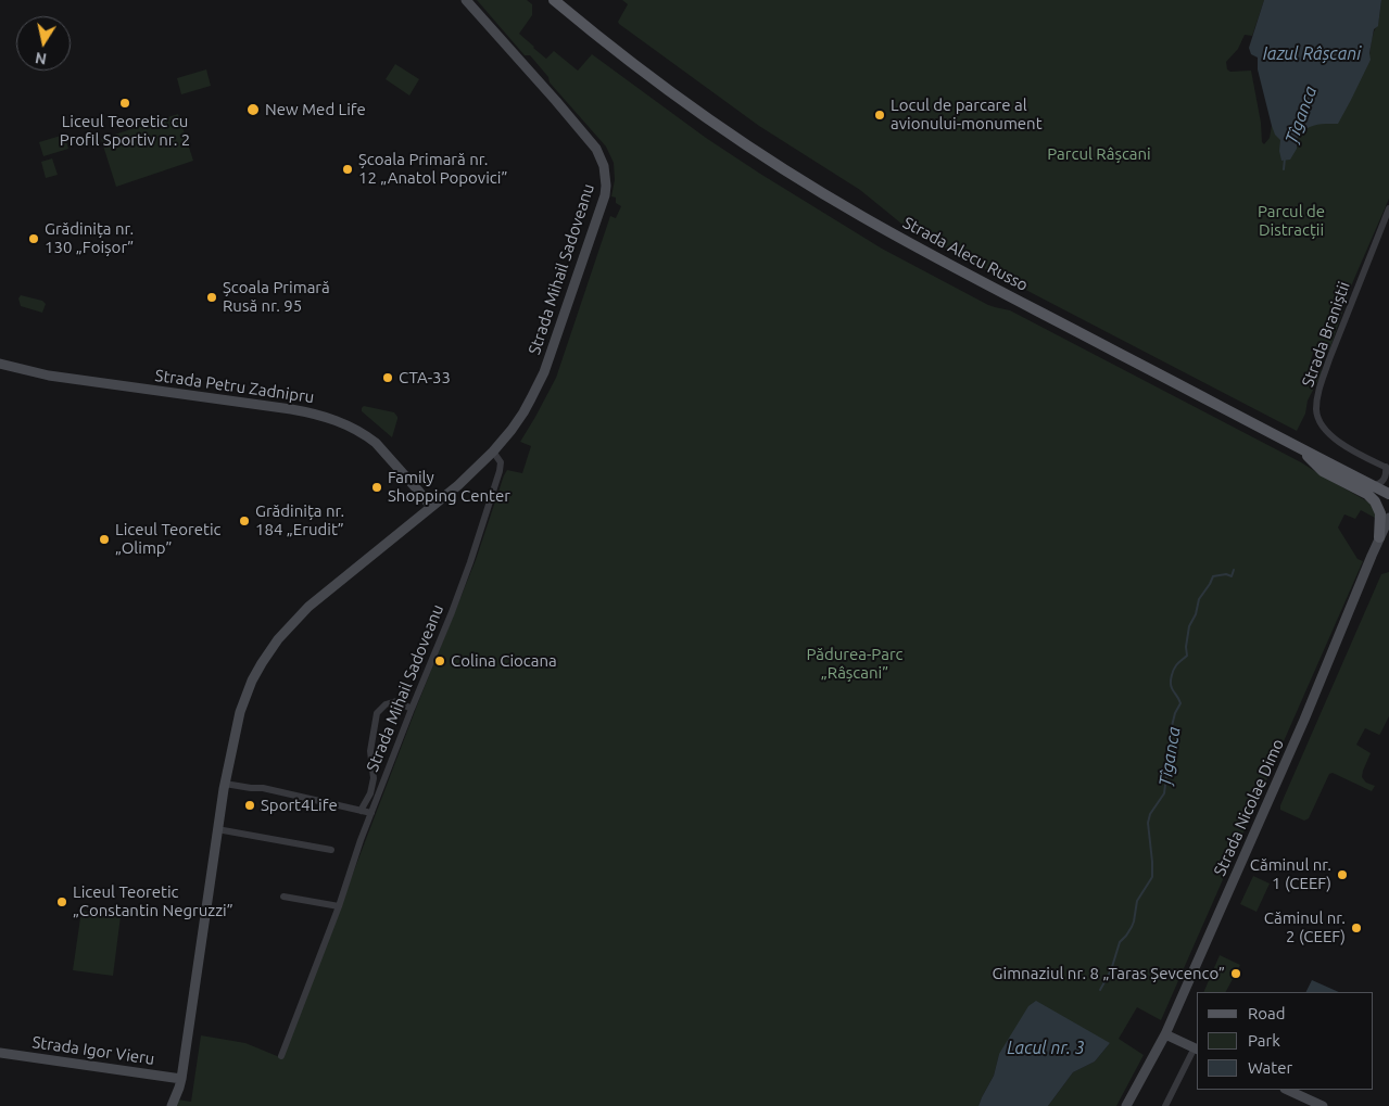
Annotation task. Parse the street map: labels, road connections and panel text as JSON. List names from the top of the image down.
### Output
{
  "streets": {
    "main road": [
      "Strada Alecu Russo",
      "Strada Mihail Sadoveanu",
      "Strada Petru Zadnipru",
      "Strada Nicolae Dimo",
      "Strada Igor Vieru"
    ],
    "street": ["Strada Braniștii"]
  },
  "crossings": [
    ["Strada Mihail Sadoveanu", "Strada Petru Zadnipru"],
    ["Strada Mihail Sadoveanu", "Strada Igor Vieru"]
  ],
  "water": ["Iazul Râșcani", "Țîganca", "Lacul nr. 3"],
  "parks": ["Parcul Râșcani", "Parcul de Distracții", "Pădurea-Parc „Râșcani”"],
  "places": [
    "Liceul Teoretic cu Profil Sportiv nr. 2",
    "New Med Life",
    "Locul de parcare al avionului-monument",
    "Școala Primară nr. 12 „Anatol Popovici”",
    "Grădinița nr. 130 „Foișor”",
    "Școala Primară Rusă nr. 95",
    "CTA-33",
    "Family Shopping Center",
    "Grădinița nr. 184 „Erudit”",
    "Liceul Teoretic „Olimp”",
    "Colina Ciocana",
    "Sport4Life",
    "Căminul nr. 1 (CEEF)",
    "Liceul Teoretic „Constantin Negruzzi”",
    "Căminul nr. 2 (CEEF)",
    "Gimnaziul nr. 8 „Taras Șevcenco”"
  ],
  "legend": ["Road", "Park", "Water"],
  "north": "bottom"
}
